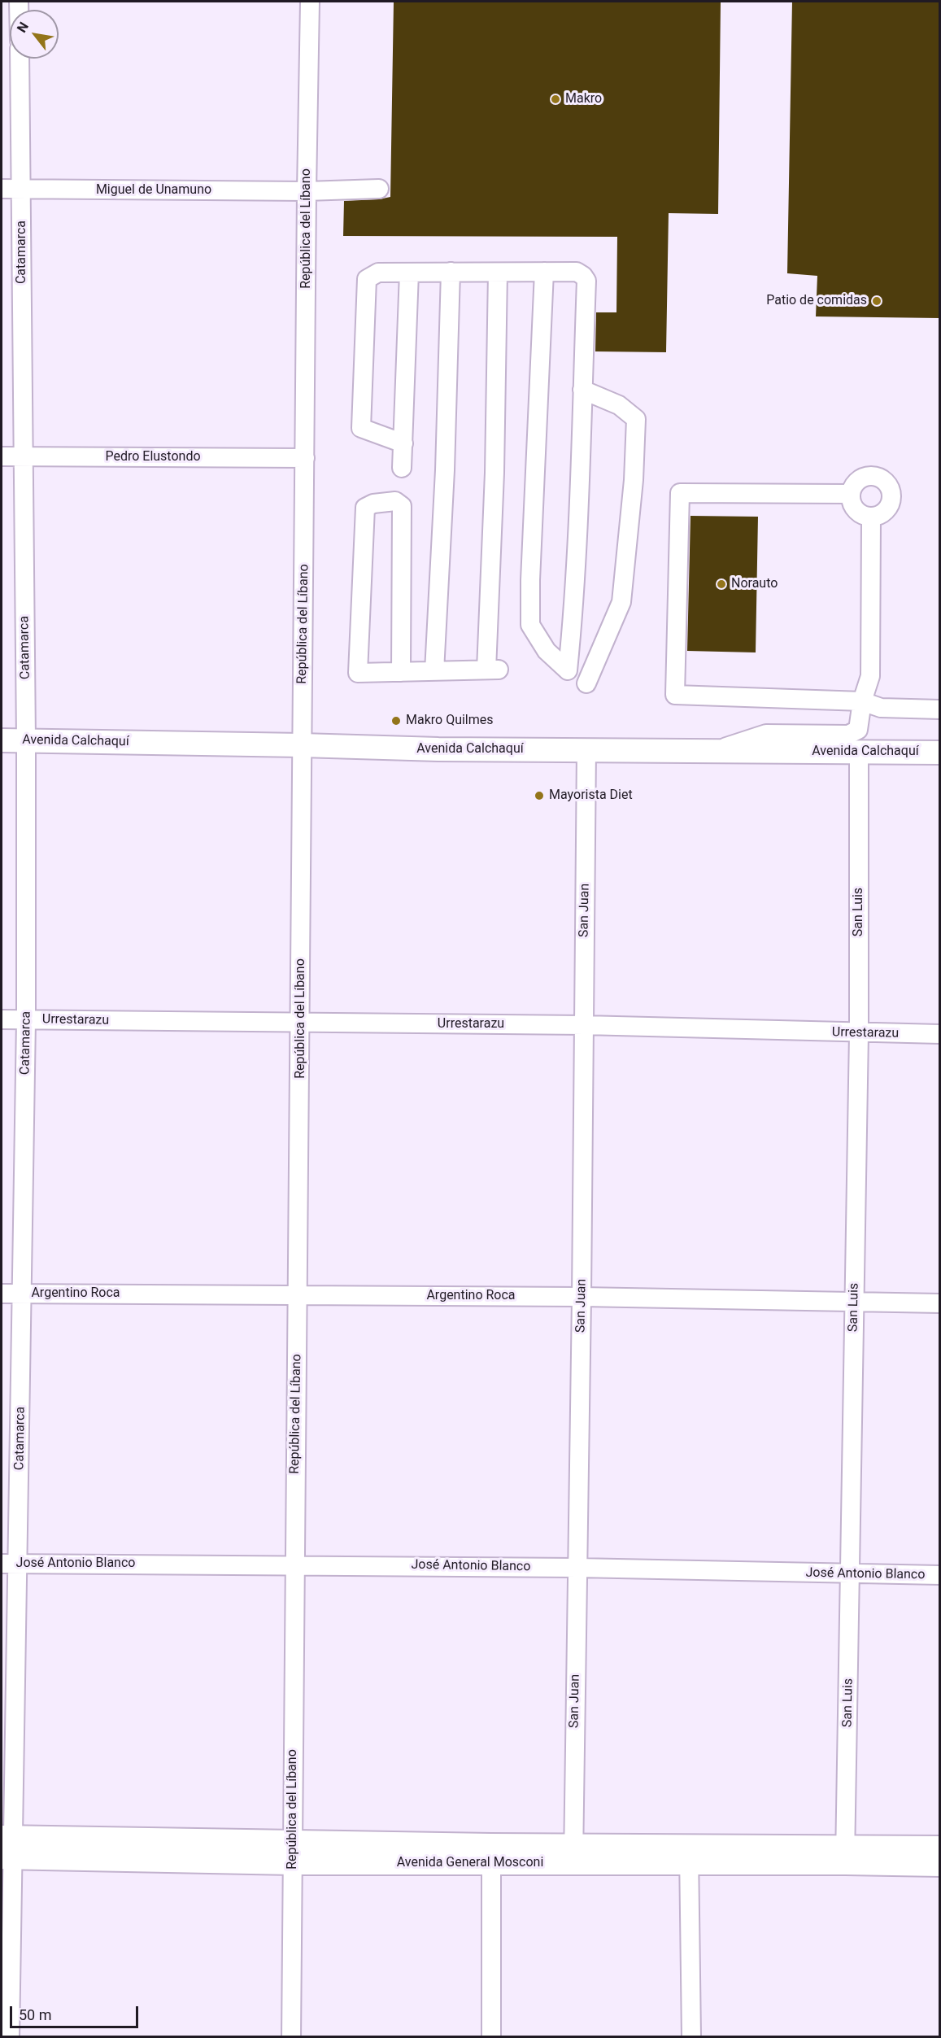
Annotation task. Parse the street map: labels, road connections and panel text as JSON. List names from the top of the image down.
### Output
{
  "streets": {
    "main road": ["Avenida Calchaquí", "Avenida General Mosconi"],
    "street": [
      "Miguel de Unamuno",
      "República del Líbano",
      "Catamarca",
      "Pedro Elustondo",
      "San Juan",
      "San Luis",
      "Urrestarazu",
      "Argentino Roca",
      "José Antonio Blanco"
    ]
  },
  "crossings": [
    ["Miguel de Unamuno", "República del Líbano"],
    ["Miguel de Unamuno", "Catamarca"],
    ["República del Líbano", "Pedro Elustondo"],
    ["República del Líbano", "Avenida Calchaquí"],
    ["República del Líbano", "Urrestarazu"],
    ["República del Líbano", "Argentino Roca"],
    ["República del Líbano", "José Antonio Blanco"],
    ["República del Líbano", "Avenida General Mosconi"],
    ["Catamarca", "Pedro Elustondo"],
    ["Catamarca", "Avenida Calchaquí"],
    ["Catamarca", "Urrestarazu"],
    ["Catamarca", "Argentino Roca"],
    ["Catamarca", "José Antonio Blanco"],
    ["Catamarca", "Avenida General Mosconi"],
    ["Avenida Calchaquí", "San Juan"],
    ["Avenida Calchaquí", "San Luis"],
    ["San Juan", "Urrestarazu"],
    ["San Juan", "Argentino Roca"],
    ["San Juan", "José Antonio Blanco"],
    ["San Juan", "Avenida General Mosconi"],
    ["San Luis", "Urrestarazu"],
    ["San Luis", "Argentino Roca"],
    ["San Luis", "José Antonio Blanco"],
    ["San Luis", "Avenida General Mosconi"]
  ],
  "places": [
    "Makro",
    "Patio de comidas",
    "Norauto",
    "Makro Quilmes",
    "Mayorista Diet"
  ],
  "scale_bar": "50 m",
  "north": "top left"
}
